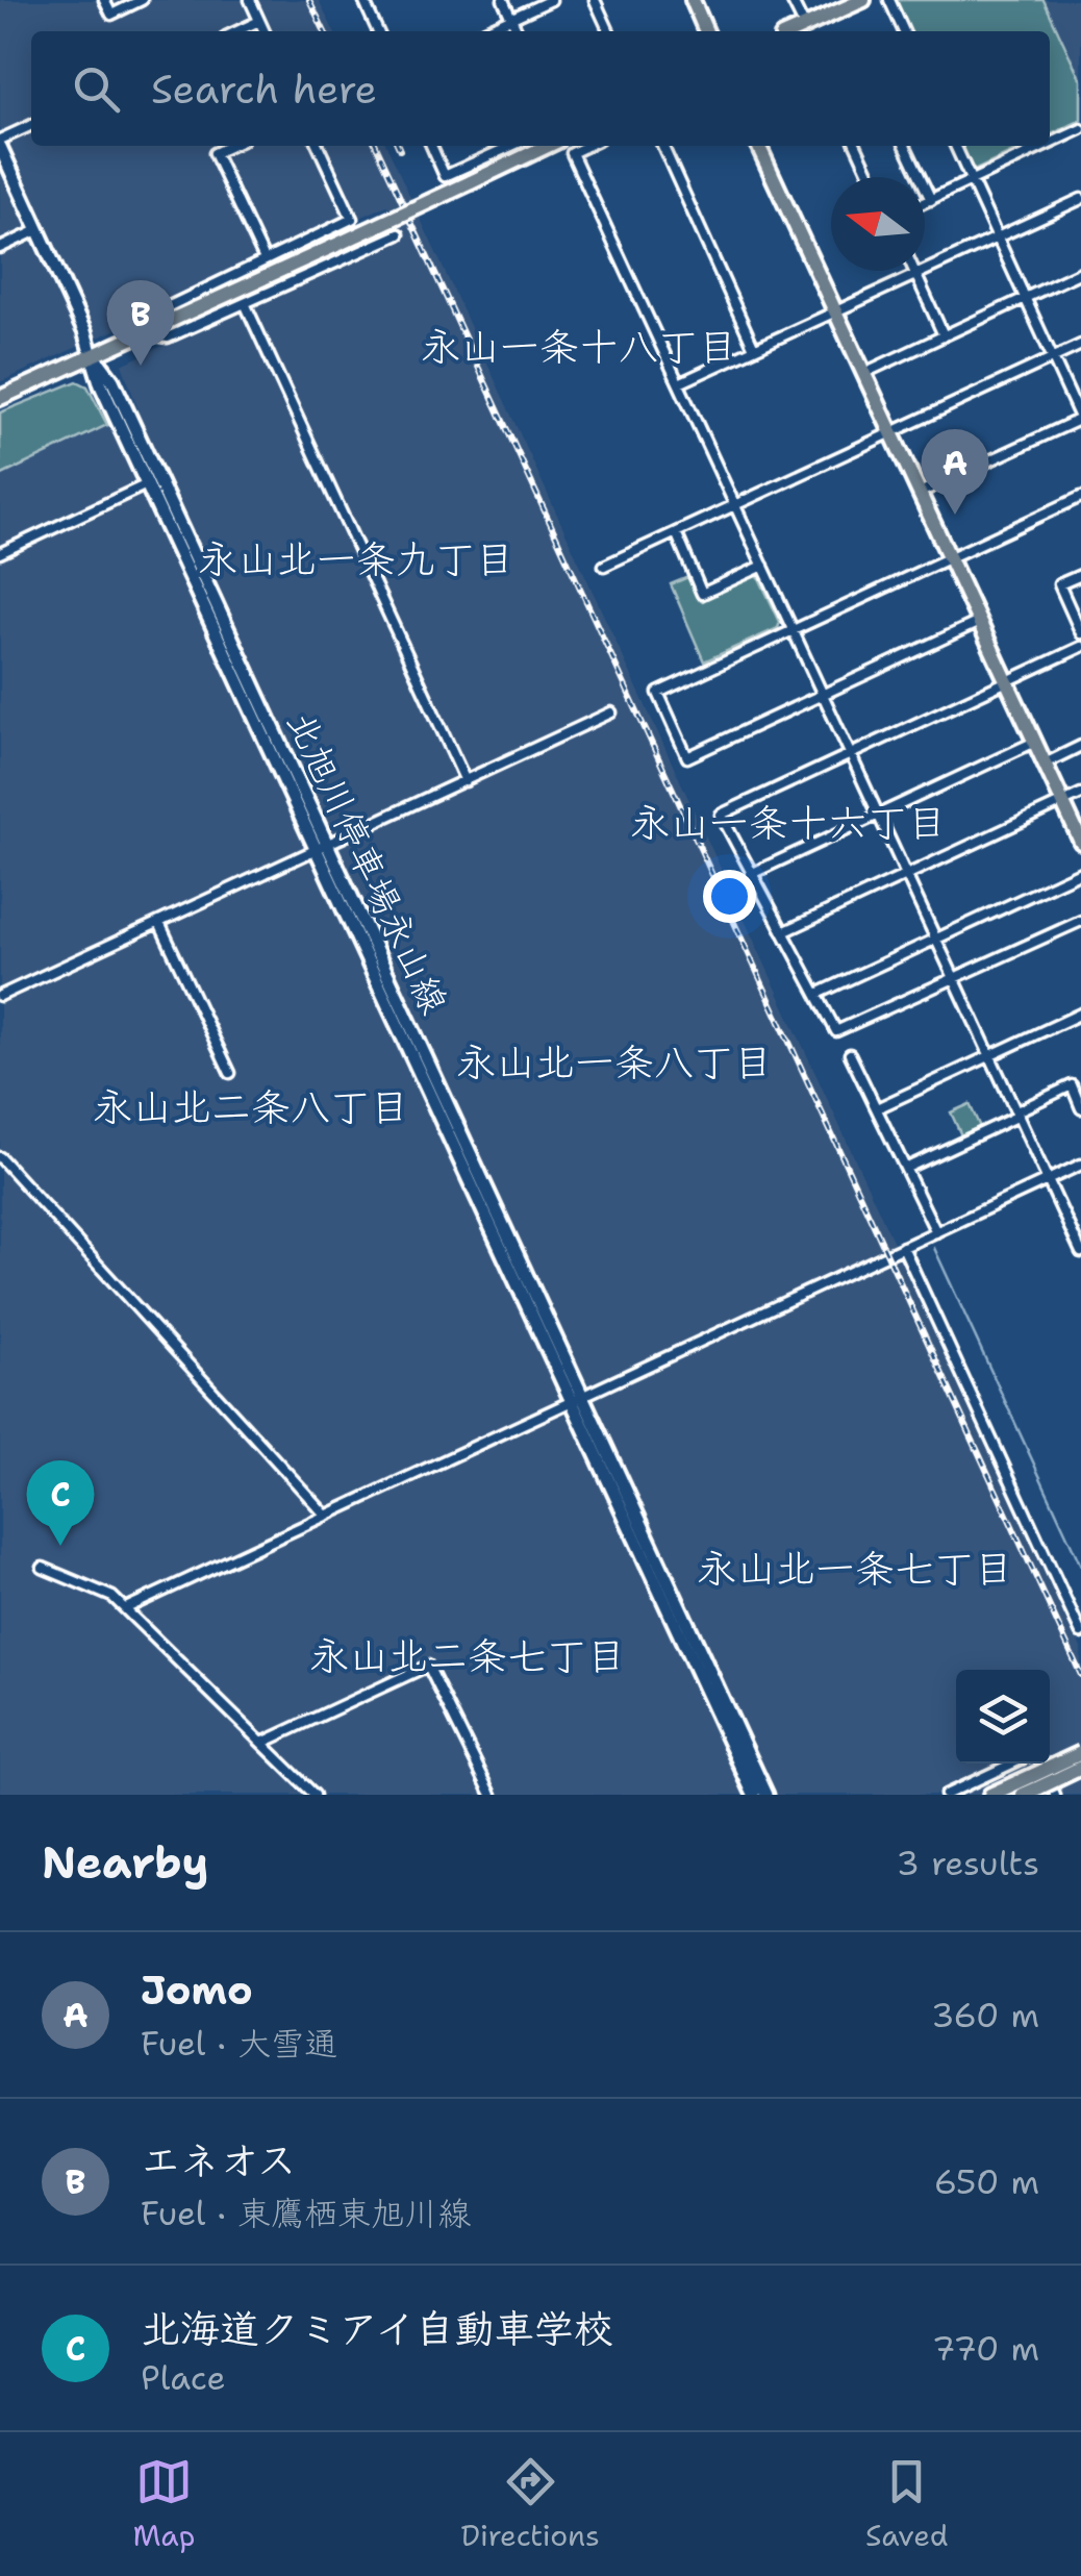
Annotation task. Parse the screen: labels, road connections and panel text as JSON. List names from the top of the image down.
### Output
{
  "streets": {
    "main road": ["北旭川停車場永山線"]
  },
  "districts": [
    "永山一条十八丁目",
    "永山北一条九丁目",
    "永山一条十六丁目",
    "永山北一条八丁目",
    "永山北二条八丁目",
    "永山北一条七丁目",
    "永山北二条七丁目"
  ],
  "north": "left",
  "page": {
    "search": "Search here",
    "pins": ["B", "A", "C"],
    "heading": ["Nearby", "3 results"],
    "list": [
      {
        "mark": "A",
        "name": "Jomo",
        "note": "Fuel · 大雪通",
        "value": "360 m"
      },
      {
        "mark": "B",
        "name": "エネオス",
        "note": "Fuel · 東鷹栖東旭川線",
        "value": "650 m"
      },
      {
        "mark": "C",
        "name": "北海道クミアイ自動車学校",
        "note": "Place",
        "value": "770 m"
      }
    ],
    "nav": ["Map", "Directions", "Saved"]
  }
}
